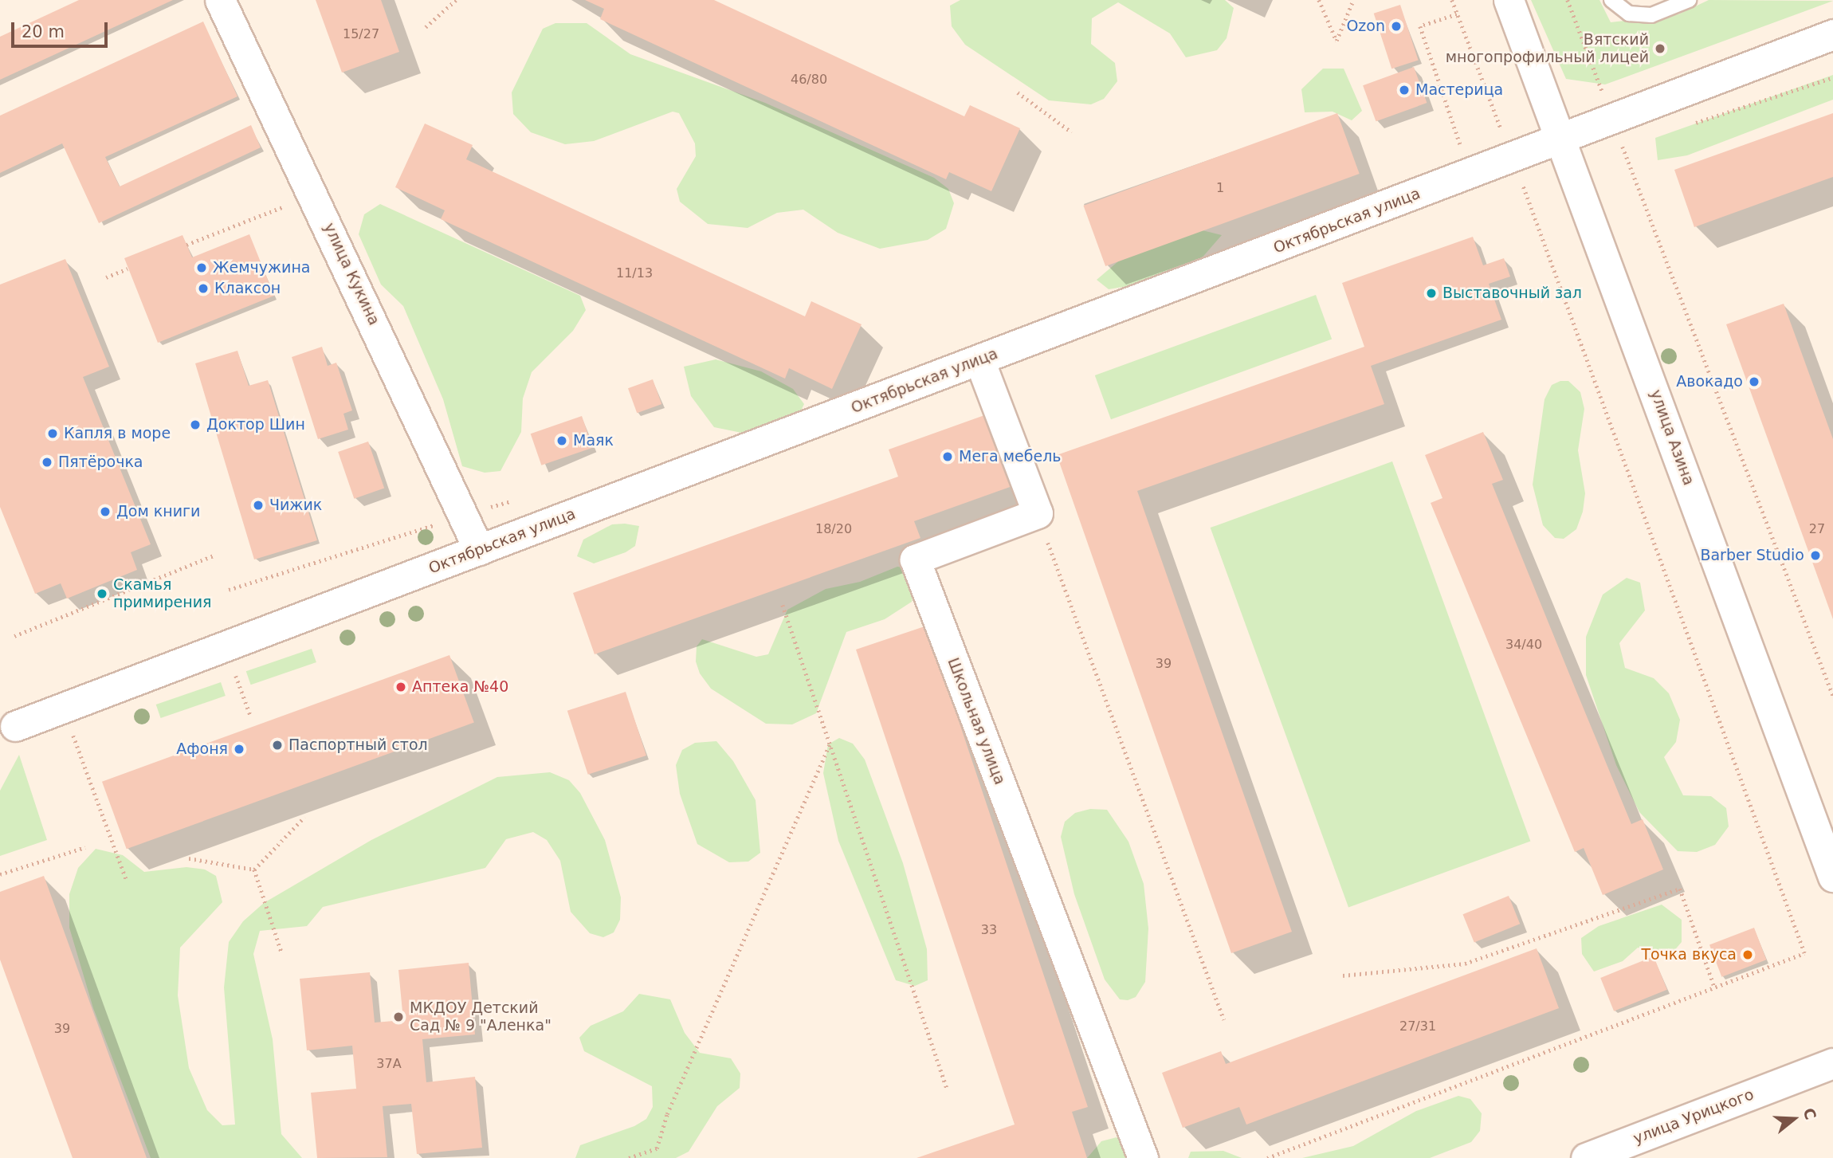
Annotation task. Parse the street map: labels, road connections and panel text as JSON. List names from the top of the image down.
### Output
{
  "streets": {
    "street": [
      "Октябрьская улица",
      "улица Кукина",
      "улица Азина",
      "Школьная улица",
      "улица Урицкого"
    ]
  },
  "crossings": [
    ["Октябрьская улица", "улица Кукина"],
    ["Октябрьская улица", "улица Азина"]
  ],
  "places": [
    "Ozon",
    "Вятский многопрофильный лицей",
    "Мастерица",
    "Жемчужина",
    "Клаксон",
    "Выставочный зал",
    "Авокадо",
    "Доктор Шин",
    "Капля в море",
    "Маяк",
    "Мега мебель",
    "Пятёрочка",
    "Чижик",
    "Дом книги",
    "Barber Studio",
    "Скамья примирения",
    "Аптека №40",
    "Паспортный стол",
    "Афоня",
    "Точка вкуса",
    "МКДОУ Детский Сад № 9 \"Аленка\""
  ],
  "house_numbers": [
    "15/27",
    "46/80",
    "1",
    "11/13",
    "18/20",
    "27",
    "34/40",
    "39",
    "33",
    "27/31",
    "39",
    "37А"
  ],
  "scale_bar": "20 m",
  "north": "right"
}
